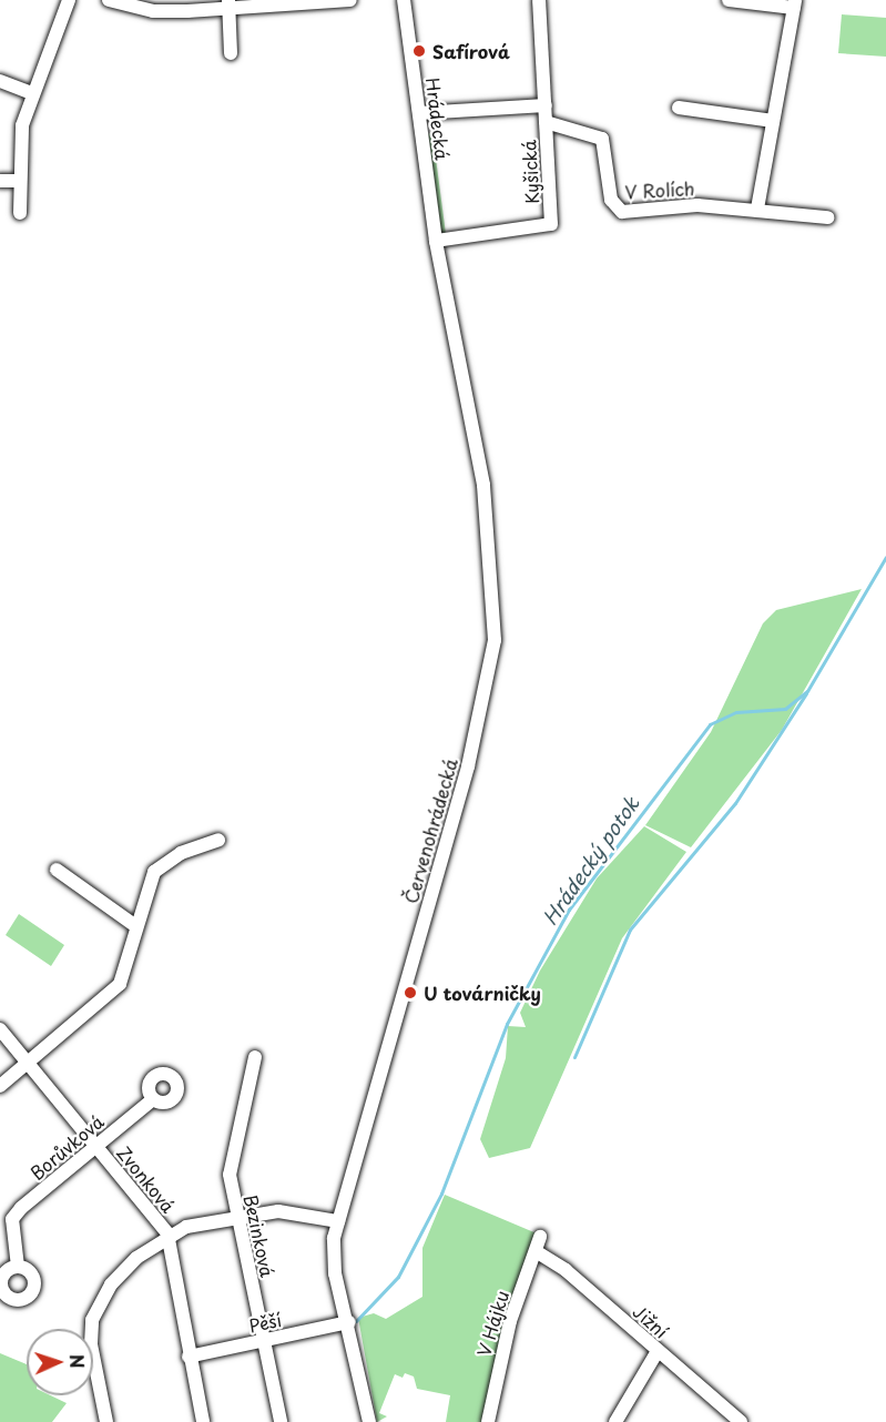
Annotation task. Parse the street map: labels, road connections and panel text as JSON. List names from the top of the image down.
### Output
{
  "streets": {
    "street": [
      "Hrádecká",
      "Kyšická",
      "V Rolích",
      "Červenohrádecká",
      "Borůvková",
      "Zvonková",
      "Bezinková",
      "Jižní",
      "Pěší",
      "V Hájku"
    ]
  },
  "crossings": [
    ["Hrádecká", "Kyšická"],
    ["Hrádecká", "Červenohrádecká"],
    ["Kyšická", "V Rolích"],
    ["Kyšická", "Červenohrádecká"],
    ["Červenohrádecká", "Pěší"],
    ["Borůvková", "Zvonková"],
    ["Zvonková", "Pěší"],
    ["Bezinková", "Pěší"],
    ["Jižní", "V Hájku"]
  ],
  "water": ["Hrádecký potok"],
  "places": ["Safírová", "U továrničky"],
  "north": "right"
}
